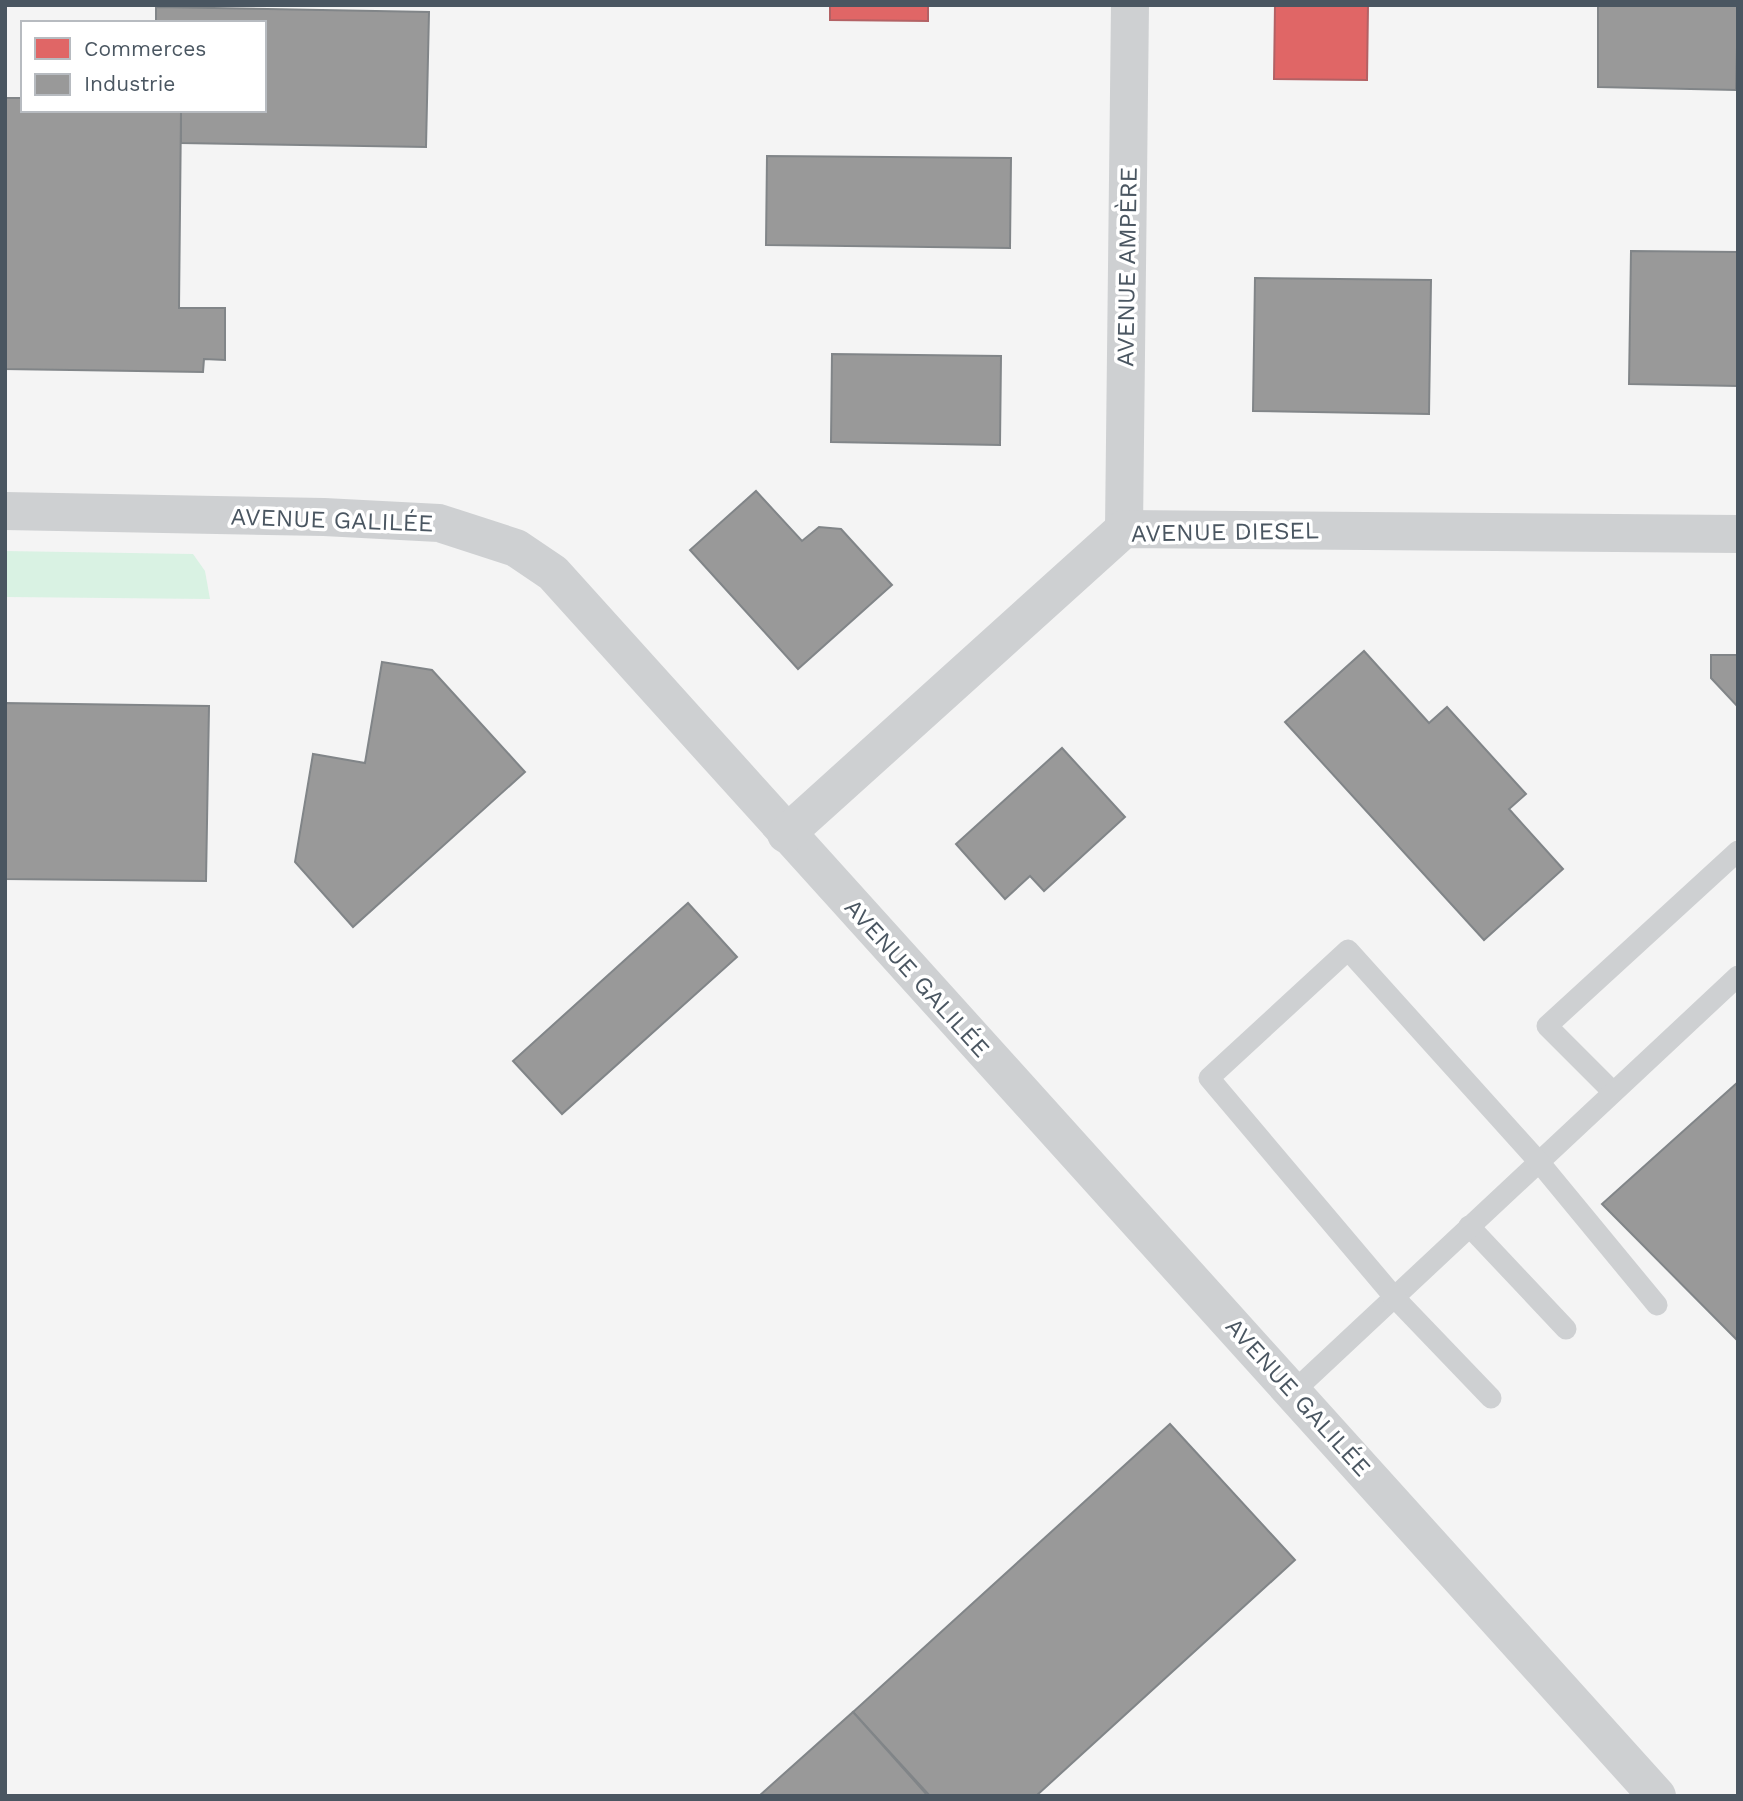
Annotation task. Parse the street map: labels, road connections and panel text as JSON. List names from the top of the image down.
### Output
{
  "streets": {
    "street": ["AVENUE AMPÈRE", "AVENUE GALILÉE", "AVENUE DIESEL"]
  },
  "crossings": [
    ["AVENUE AMPÈRE", "AVENUE DIESEL"],
    ["AVENUE GALILÉE", "AVENUE DIESEL"]
  ],
  "legend": ["Commerces", "Industrie"]
}
